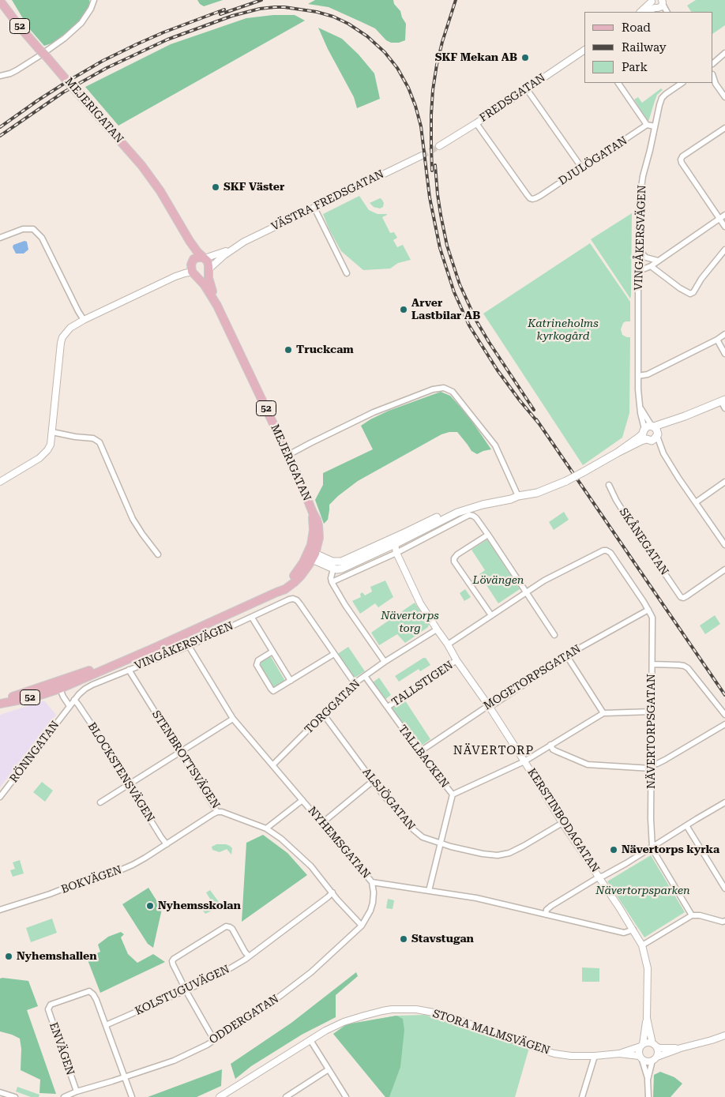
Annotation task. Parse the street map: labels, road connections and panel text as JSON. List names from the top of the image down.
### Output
{
  "streets": {
    "main road": ["52", "MEJERIGATAN", "VINGÅKERSVÄGEN"],
    "street": [
      "FREDSGATAN",
      "DJULÖGATAN",
      "VÄSTRA FREDSGATAN",
      "SKÅNEGATAN",
      "MOGETORPSGATAN",
      "TALLSTIGEN",
      "TORGGATAN",
      "NÄVERTORPSGATAN",
      "RÖNNGATAN",
      "TALLBACKEN",
      "STENBROTTSVÄGEN",
      "BLOCKSTENSVÄGEN",
      "ALSJÖGATAN",
      "KERSTINBODAGATAN",
      "NYHEMSGATAN",
      "BOKVÄGEN",
      "KOLSTUGUVÄGEN",
      "ODDERGATAN",
      "STORA MALMSVÄGEN",
      "ENVÄGEN"
    ]
  },
  "crossings": [
    ["52", "MEJERIGATAN"],
    ["52", "VÄSTRA FREDSGATAN"],
    ["FREDSGATAN", "DJULÖGATAN"],
    ["MEJERIGATAN", "VÄSTRA FREDSGATAN"],
    ["MEJERIGATAN", "VINGÅKERSVÄGEN"],
    ["VINGÅKERSVÄGEN", "RÖNNGATAN"],
    ["VINGÅKERSVÄGEN", "STENBROTTSVÄGEN"],
    ["VINGÅKERSVÄGEN", "BLOCKSTENSVÄGEN"],
    ["VINGÅKERSVÄGEN", "NYHEMSGATAN"],
    ["MOGETORPSGATAN", "NÄVERTORPSGATAN"],
    ["MOGETORPSGATAN", "TALLBACKEN"],
    ["MOGETORPSGATAN", "KERSTINBODAGATAN"],
    ["TALLSTIGEN", "TALLBACKEN"],
    ["TALLSTIGEN", "KERSTINBODAGATAN"],
    ["TORGGATAN", "TALLBACKEN"],
    ["TORGGATAN", "ALSJÖGATAN"],
    ["TORGGATAN", "KERSTINBODAGATAN"],
    ["TORGGATAN", "NYHEMSGATAN"],
    ["RÖNNGATAN", "BLOCKSTENSVÄGEN"],
    ["TALLBACKEN", "ALSJÖGATAN"],
    ["TALLBACKEN", "NYHEMSGATAN"],
    ["STENBROTTSVÄGEN", "BOKVÄGEN"],
    ["STENBROTTSVÄGEN", "KOLSTUGUVÄGEN"],
    ["STENBROTTSVÄGEN", "ODDERGATAN"],
    ["BLOCKSTENSVÄGEN", "BOKVÄGEN"],
    ["ALSJÖGATAN", "KERSTINBODAGATAN"],
    ["KERSTINBODAGATAN", "NYHEMSGATAN"],
    ["KERSTINBODAGATAN", "STORA MALMSVÄGEN"],
    ["NYHEMSGATAN", "ODDERGATAN"],
    ["KOLSTUGUVÄGEN", "ENVÄGEN"],
    ["ODDERGATAN", "ENVÄGEN"]
  ],
  "districts": ["NÄVERTORP"],
  "parks": [
    "Katrineholms kyrkogård",
    "Lövängen",
    "Nävertorps torg",
    "Nävertorpsparken"
  ],
  "places": [
    "SKF Mekan AB",
    "SKF Väster",
    "Arver Lastbilar AB",
    "Truckcam",
    "Nävertorps kyrka",
    "Nyhemsskolan",
    "Stavstugan",
    "Nyhemshallen"
  ],
  "legend": ["Road", "Railway", "Park"]
}
